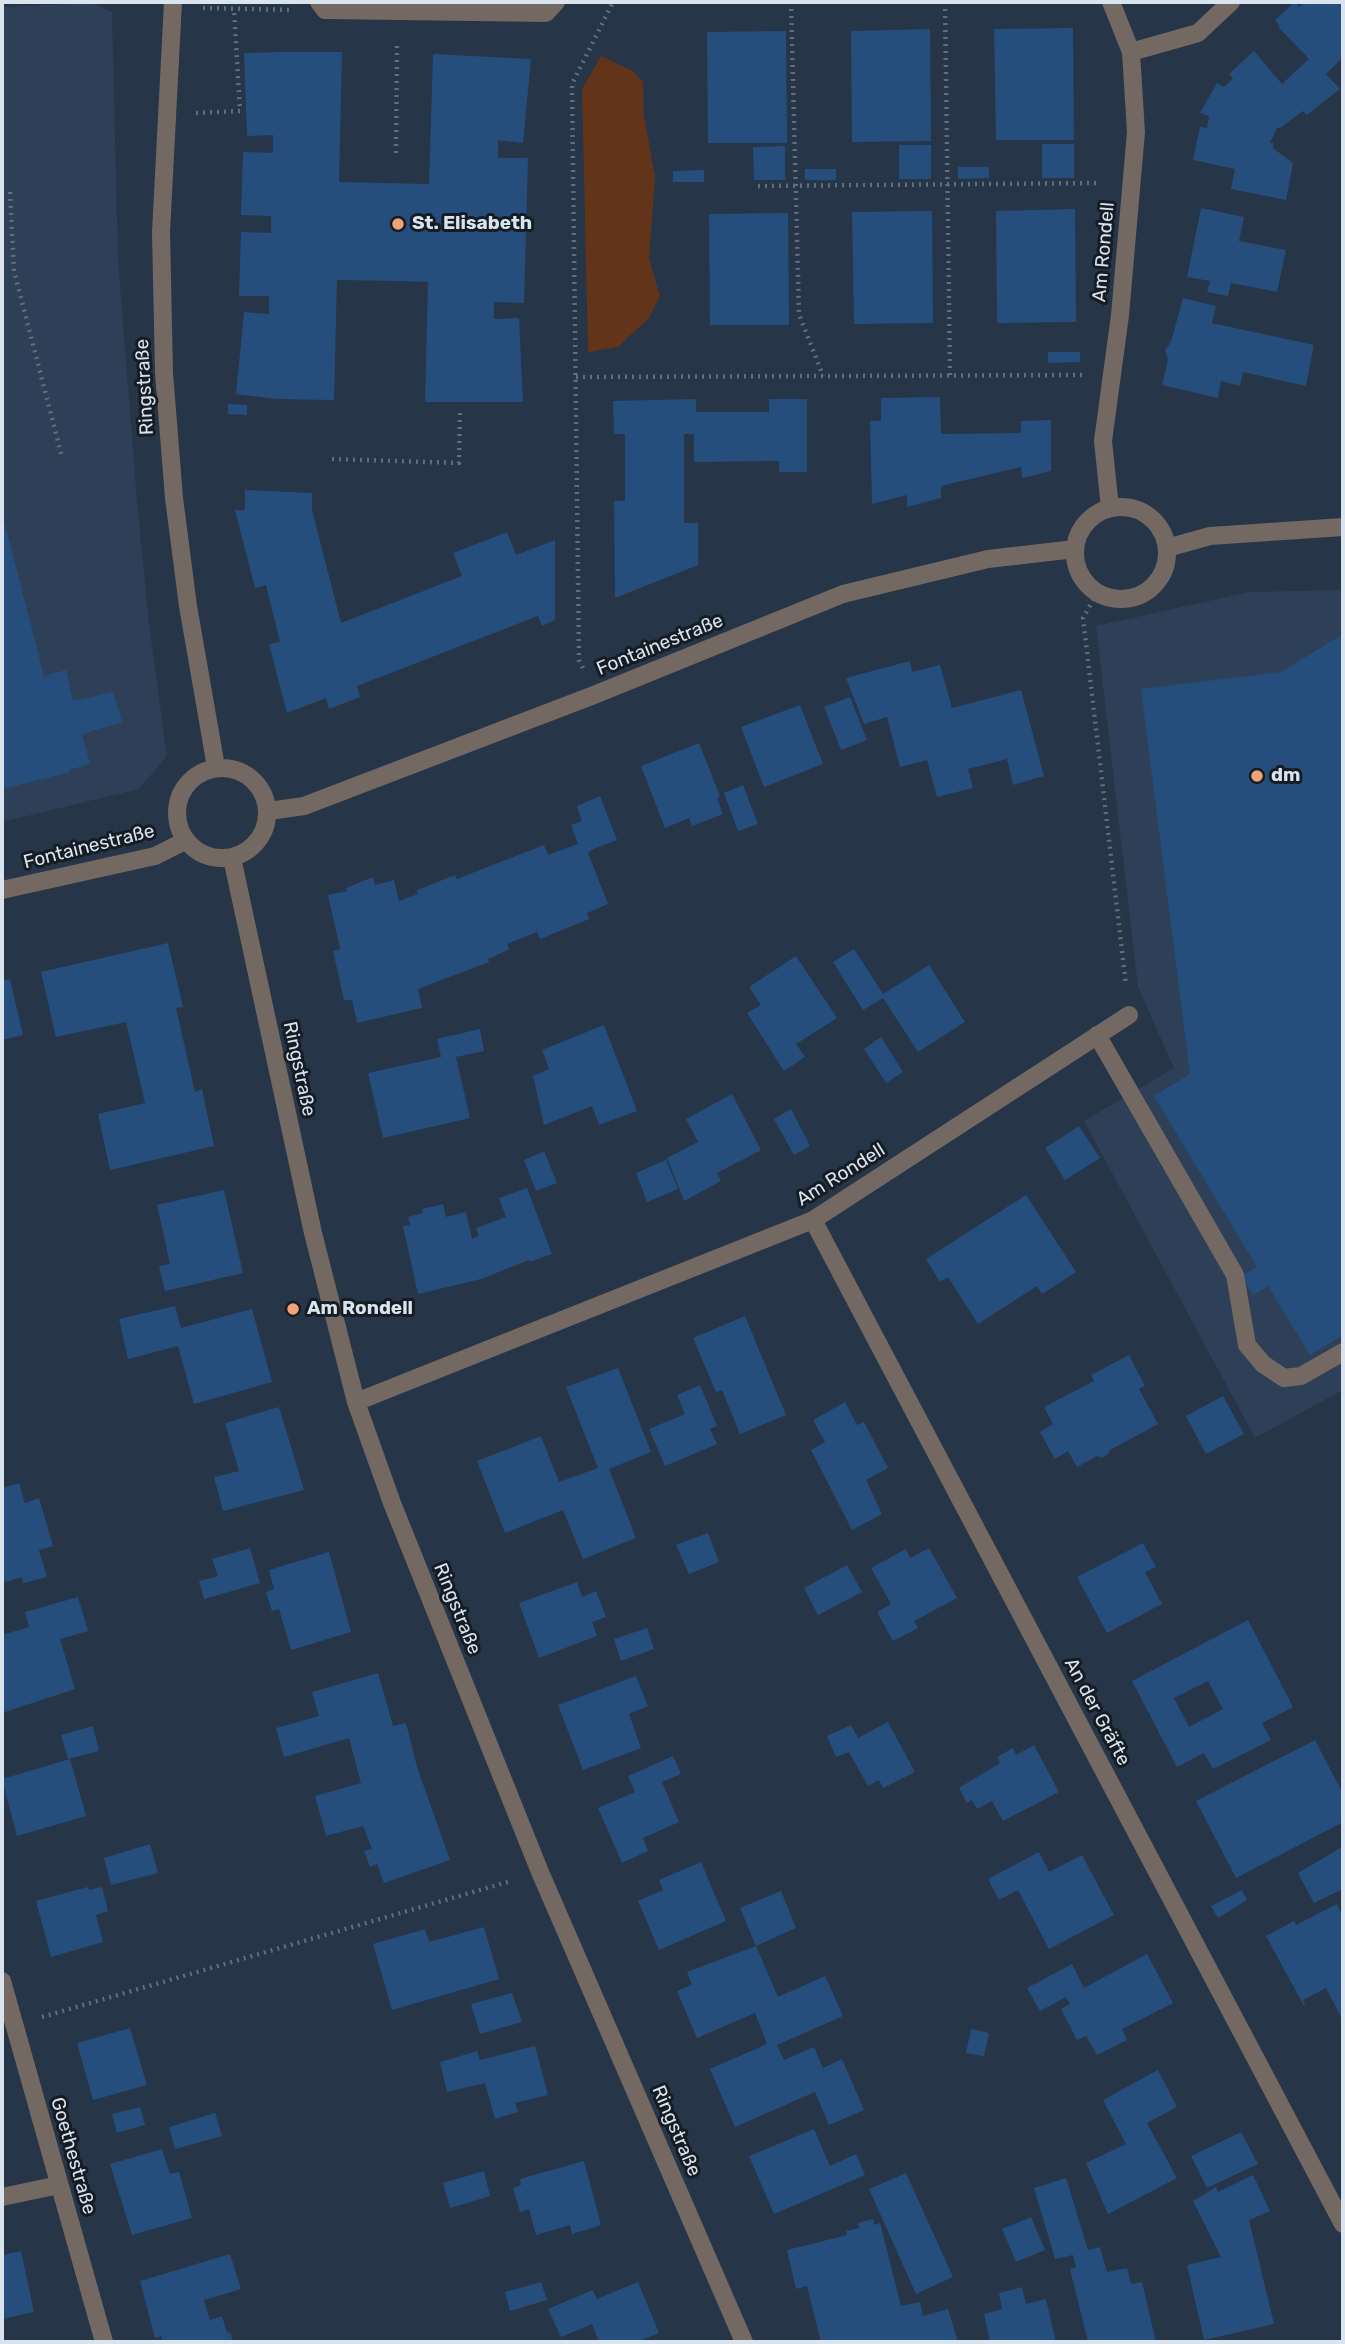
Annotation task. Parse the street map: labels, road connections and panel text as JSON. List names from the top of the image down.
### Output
{
  "streets": {
    "street": [
      "Am Rondell",
      "Ringstraße",
      "Fontainestraße",
      "An der Gräfte",
      "Goethestraße"
    ]
  },
  "crossings": [
    ["Am Rondell", "Ringstraße"],
    ["Am Rondell", "Fontainestraße"],
    ["Am Rondell", "An der Gräfte"],
    ["Ringstraße", "Fontainestraße"]
  ],
  "places": ["St. Elisabeth", "dm", "Am Rondell"]
}
